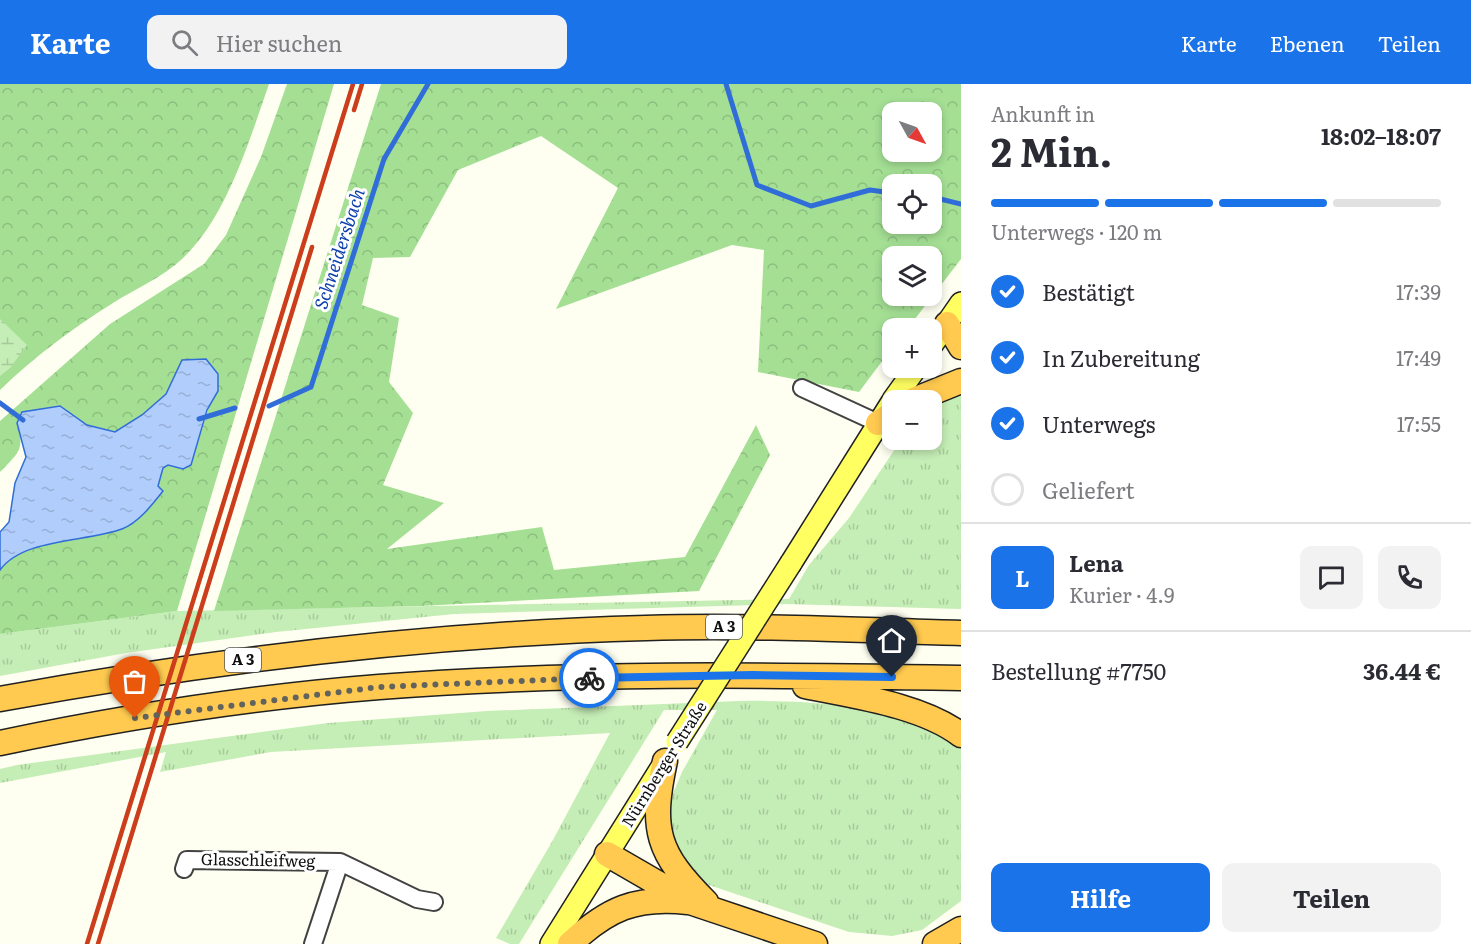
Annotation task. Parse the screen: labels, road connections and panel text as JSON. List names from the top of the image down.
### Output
{
  "streets": {
    "highway": ["A 3"],
    "main road": ["Nürnberger Straße"],
    "street": ["Glasschleifweg"]
  },
  "water": ["Schneidersbach"],
  "north": "bottom right",
  "page": {
    "header": "Karte",
    "search": "Hier suchen",
    "nav": ["Karte", "Ebenen", "Teilen"],
    "heading": ["2 Min.", "Ankunft in", "18:02–18:07"],
    "panel": [
      "Lena",
      "Kurier · 4.9",
      "Bestellung #7750",
      "36.44 €"
    ],
    "map_buttons": ["+", "−"],
    "bar": "Unterwegs · 120 m",
    "list": [
      ["Bestätigt", "17:39"],
      ["In Zubereitung", "17:49"],
      ["Unterwegs", "17:55"],
      "Geliefert"
    ],
    "round": "L",
    "buttons": ["Hilfe", "Teilen"]
  }
}
